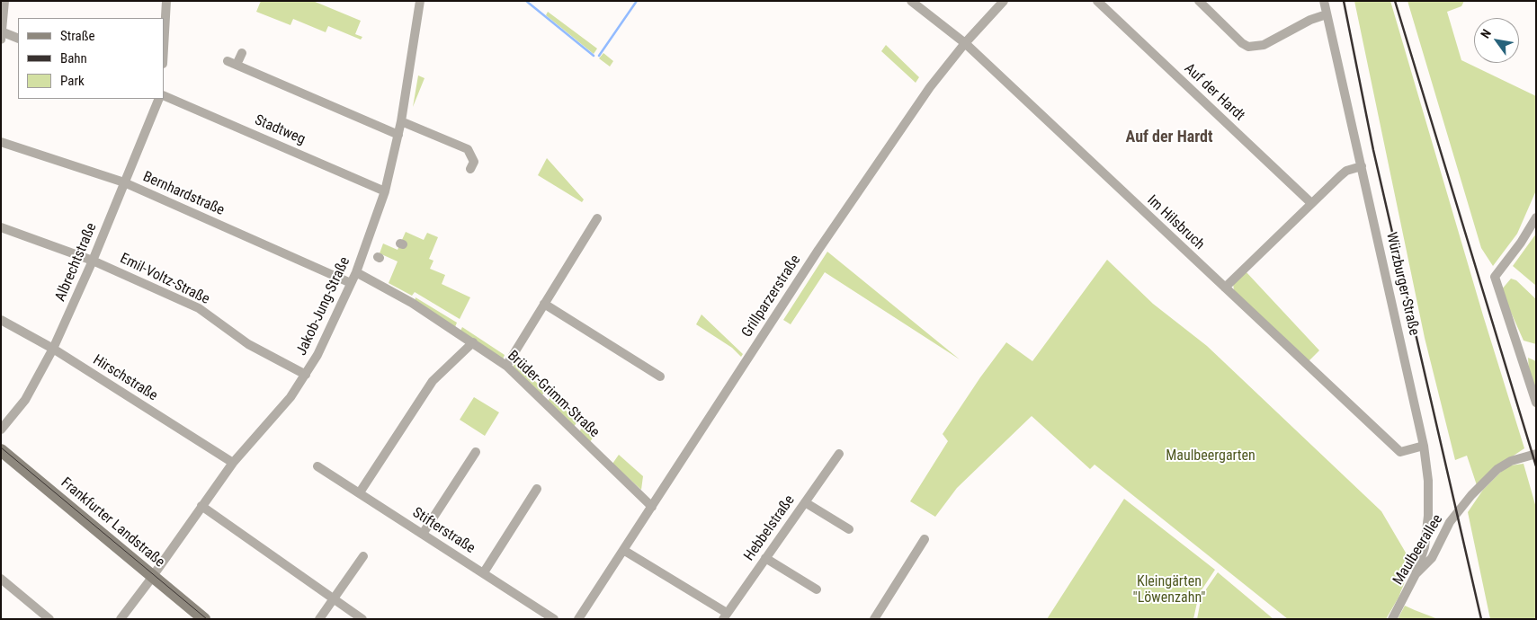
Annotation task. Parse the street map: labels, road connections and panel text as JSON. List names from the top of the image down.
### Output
{
  "streets": {
    "street": [
      "Auf der Hardt",
      "Stadtweg",
      "Bernhardstraße",
      "Im Hilsbruch",
      "Albrechtstraße",
      "Emil-Voltz-Straße",
      "Würzburger Straße",
      "Grillparzerstraße",
      "Jakob-Jung-Straße",
      "Hirschstraße",
      "Brüder-Grimm-Straße",
      "Frankfurter Landstraße",
      "Hebbelstraße",
      "Stifterstraße",
      "Maulbeerallee"
    ]
  },
  "crossings": [
    ["Stadtweg", "Jakob-Jung-Straße"],
    ["Bernhardstraße", "Albrechtstraße"],
    ["Bernhardstraße", "Jakob-Jung-Straße"],
    ["Im Hilsbruch", "Würzburger Straße"],
    ["Im Hilsbruch", "Grillparzerstraße"],
    ["Albrechtstraße", "Emil-Voltz-Straße"],
    ["Albrechtstraße", "Hirschstraße"],
    ["Emil-Voltz-Straße", "Jakob-Jung-Straße"],
    ["Würzburger Straße", "Maulbeerallee"],
    ["Grillparzerstraße", "Brüder-Grimm-Straße"],
    ["Jakob-Jung-Straße", "Hirschstraße"],
    ["Jakob-Jung-Straße", "Brüder-Grimm-Straße"],
    ["Jakob-Jung-Straße", "Frankfurter Landstraße"]
  ],
  "districts": ["Auf der Hardt"],
  "parks": ["Maulbeergarten", "Kleingärten \"Löwenzahn\""],
  "legend": ["Straße", "Bahn", "Park"],
  "north": "top left"
}
